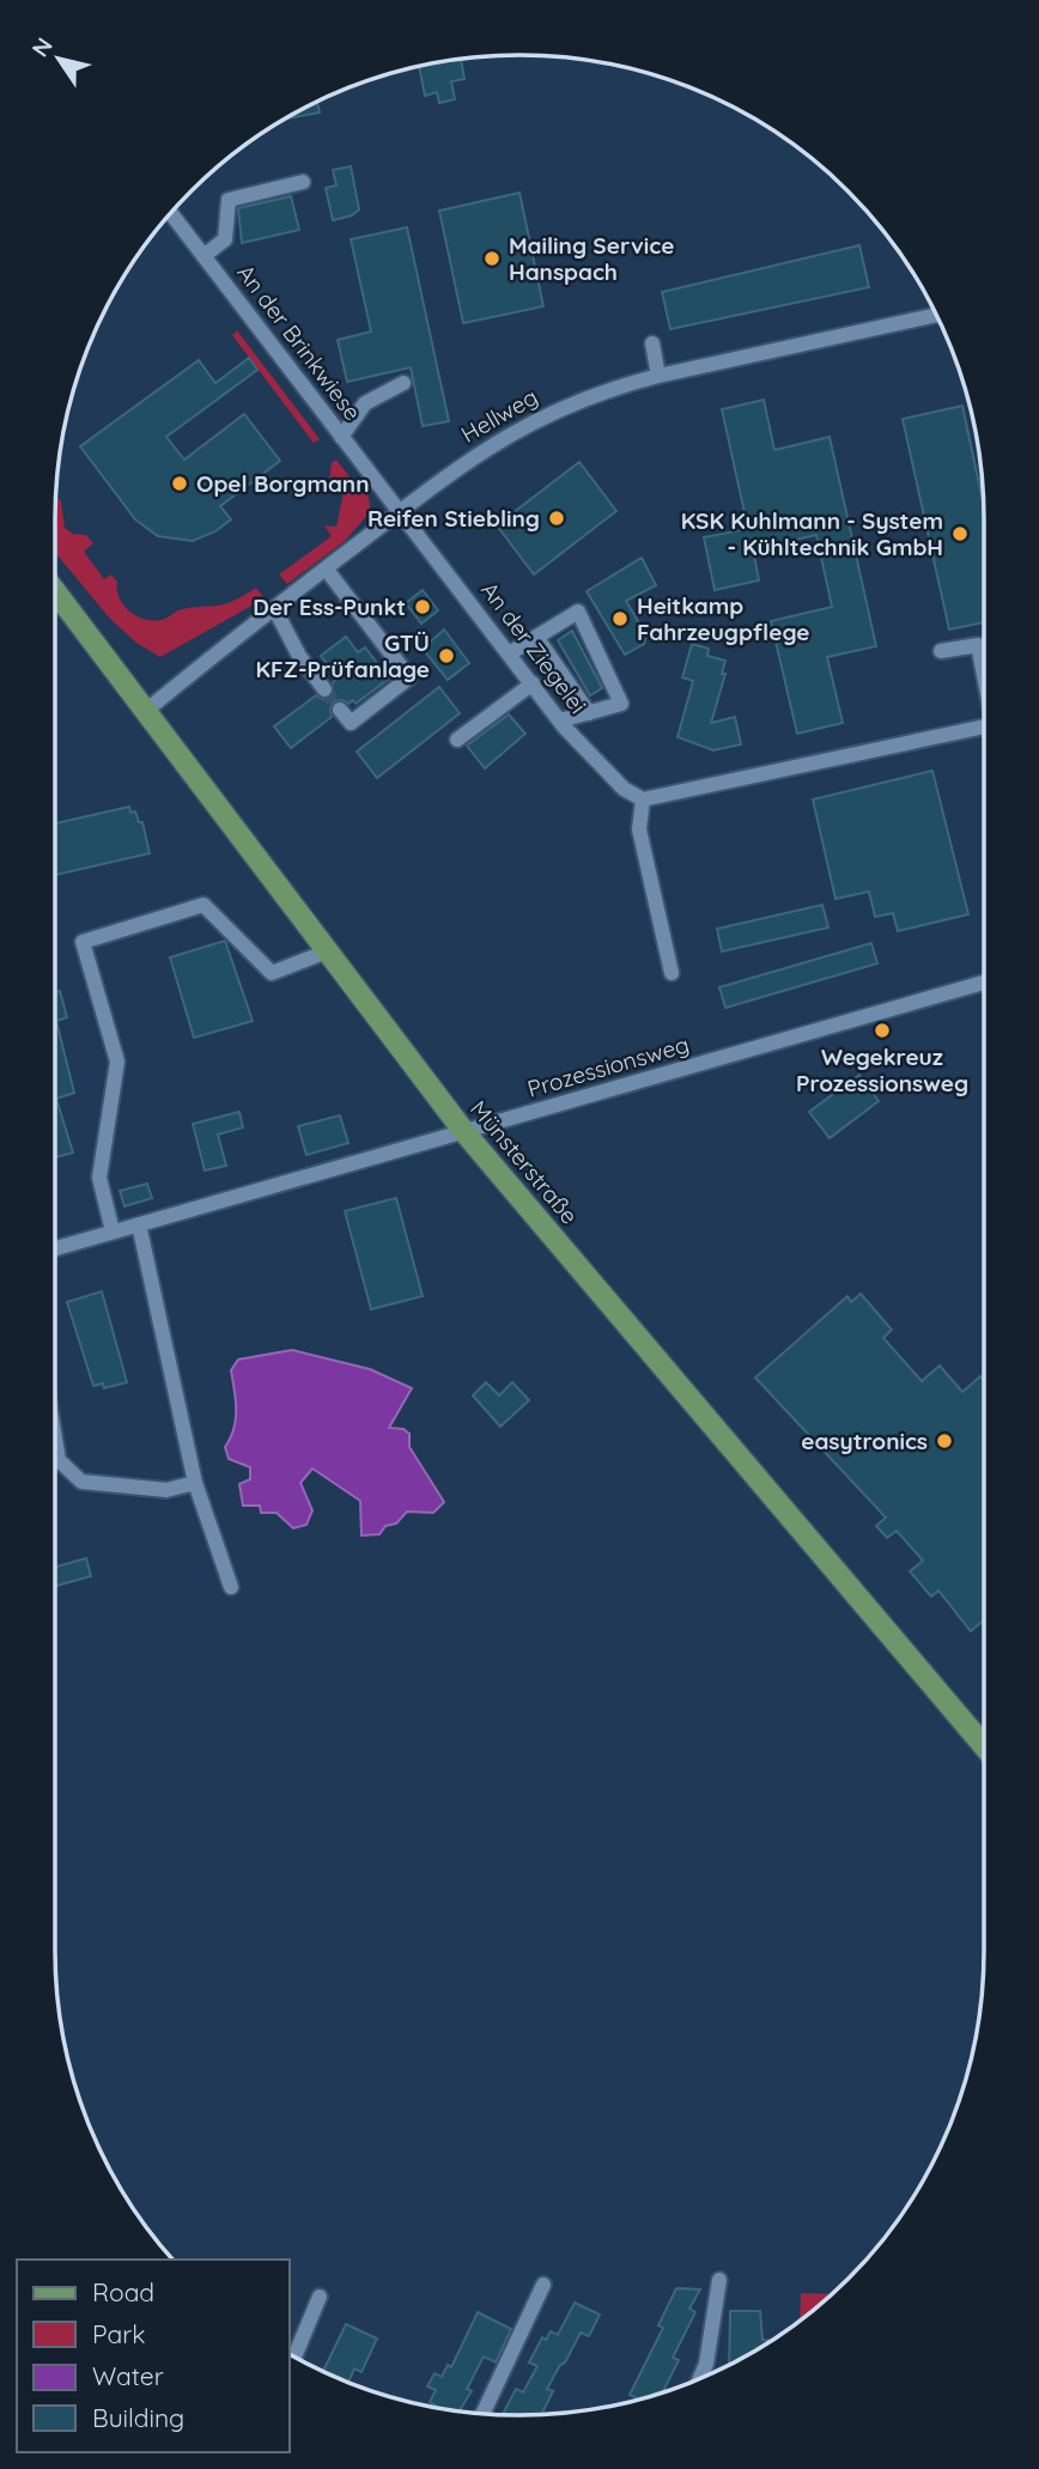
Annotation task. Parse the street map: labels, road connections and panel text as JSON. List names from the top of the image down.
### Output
{
  "streets": {
    "main road": ["Münsterstraße"],
    "street": [
      "An der Brinkwiese",
      "Hellweg",
      "An der Ziegelei",
      "Prozessionsweg"
    ]
  },
  "crossings": [
    ["An der Brinkwiese", "Hellweg"],
    ["An der Brinkwiese", "An der Ziegelei"],
    ["Hellweg", "An der Ziegelei"],
    ["Hellweg", "Münsterstraße"],
    ["Prozessionsweg", "Münsterstraße"]
  ],
  "places": [
    "Mailing Service Hanspach",
    "Opel Borgmann",
    "Reifen Stiebling",
    "KSK Kuhlmann - System - Kühltechnik GmbH",
    "Der Ess-Punkt",
    "Heitkamp Fahrzeugpflege",
    "GTÜ KFZ-Prüfanlage",
    "Wegekreuz Prozessionsweg",
    "easytronics"
  ],
  "legend": [
    "Road",
    "Park",
    "Water",
    "Building"
  ],
  "north": "top left"
}
